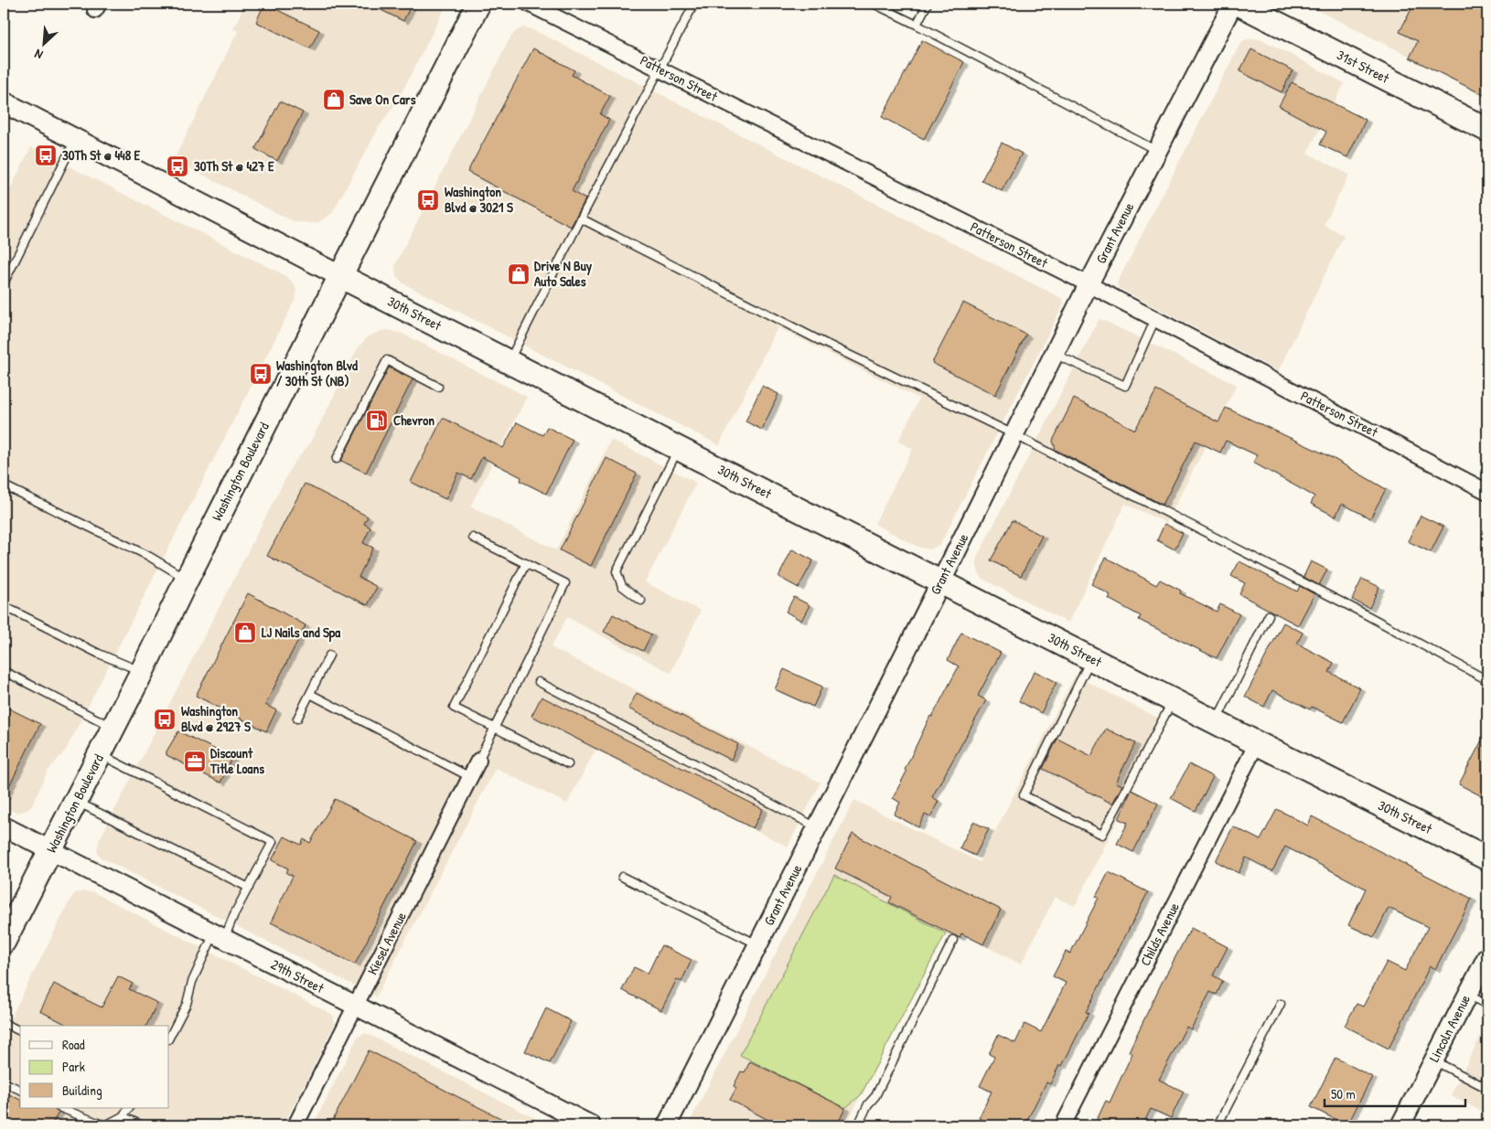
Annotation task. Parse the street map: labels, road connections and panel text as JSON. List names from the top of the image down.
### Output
{
  "streets": {
    "main road": ["31st Street", "30th Street", "Washington Boulevard"],
    "street": [
      "Patterson Street",
      "Grant Avenue",
      "Childs Avenue",
      "Kiesel Avenue",
      "29th Street",
      "Lincoln Avenue"
    ]
  },
  "crossings": [
    ["Patterson Street", "Grant Avenue"],
    ["Grant Avenue", "30th Street"],
    ["30th Street", "Washington Boulevard"],
    ["30th Street", "Childs Avenue"],
    ["Washington Boulevard", "29th Street"],
    ["Kiesel Avenue", "29th Street"]
  ],
  "places": {
    "shop": ["Save On Cars", "Drive N Buy Auto Sales", "LJ Nails and Spa"],
    "bus stop": [
      "30Th St @ 448 E",
      "30Th St @ 427 E",
      "Washington Blvd @ 3021 S",
      "Washington Blvd / 30th St (NB)",
      "Washington Blvd @ 2927 S"
    ],
    "fuel station": ["Chevron"],
    "office": ["Discount Title Loans"]
  },
  "legend": ["Road", "Park", "Building"],
  "scale_bar": "50 m",
  "north": "bottom left"
}
